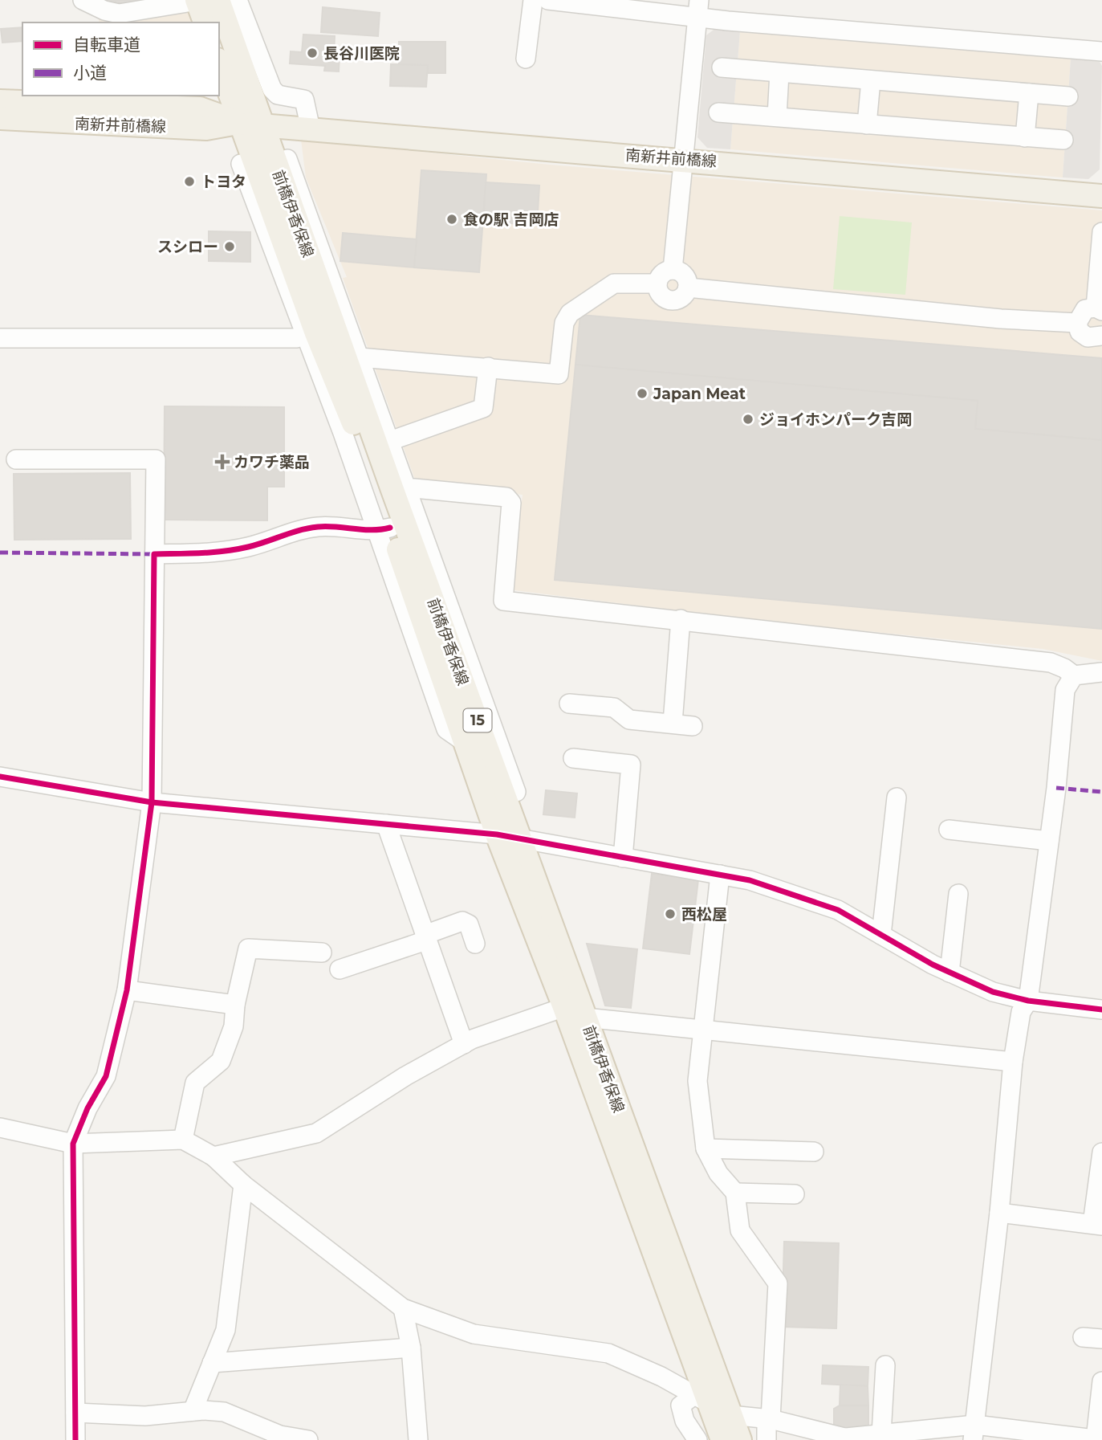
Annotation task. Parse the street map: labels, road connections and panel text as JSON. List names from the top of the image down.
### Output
{
  "streets": {
    "main road": ["南新井前橋線", "前橋伊香保線", "15"]
  },
  "crossings": [
    ["南新井前橋線", "前橋伊香保線"]
  ],
  "places": {
    "other": [
      "長谷川医院",
      "トヨタ",
      "食の駅 吉岡店",
      "スシロー",
      "Japan Meat",
      "ジョイホンパーク吉岡",
      "西松屋"
    ],
    "health": ["カワチ薬品"]
  },
  "legend": ["自転車道", "小道"]
}
